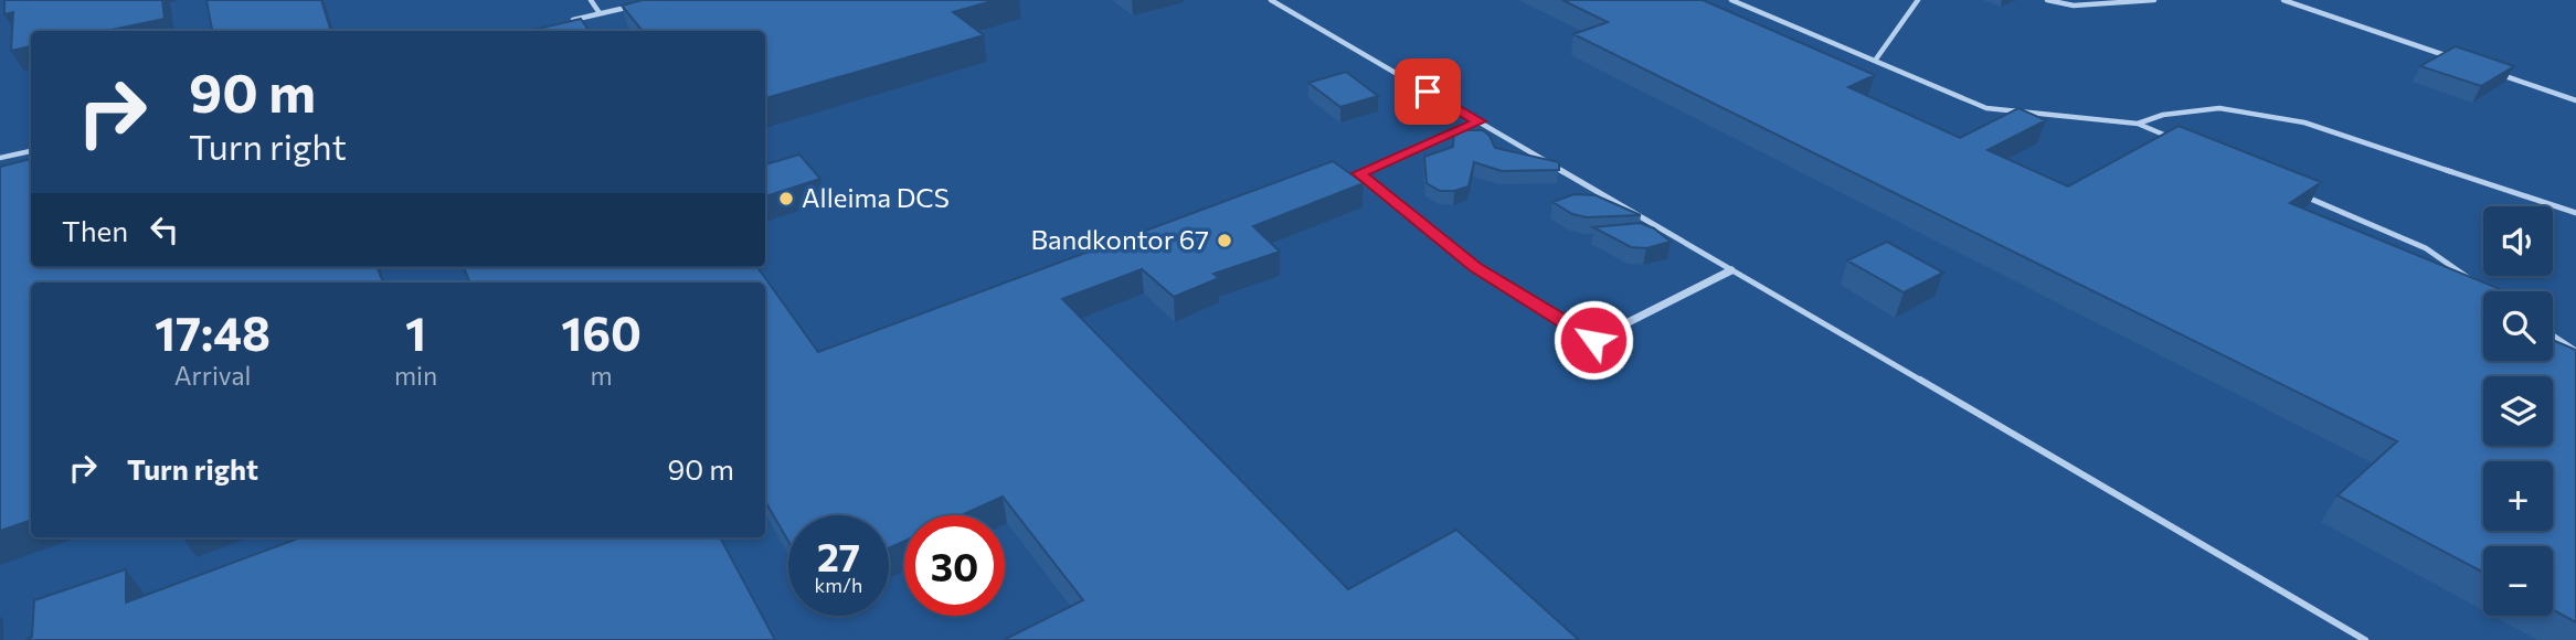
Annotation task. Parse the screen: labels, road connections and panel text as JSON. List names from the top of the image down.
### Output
{
  "places": ["Alleima DCS", "Bandkontor 67"],
  "page": {
    "turn": ["90 m", "Turn right"],
    "then": "Then",
    "map_buttons": ["+", "−"],
    "eta": [
      "17:48",
      "Arrival",
      "1",
      "min",
      "160",
      "m"
    ],
    "list": [
      {
        "name": "Turn right",
        "value": "90 m"
      }
    ],
    "speed": "27 km/h",
    "limit": "30"
  }
}
